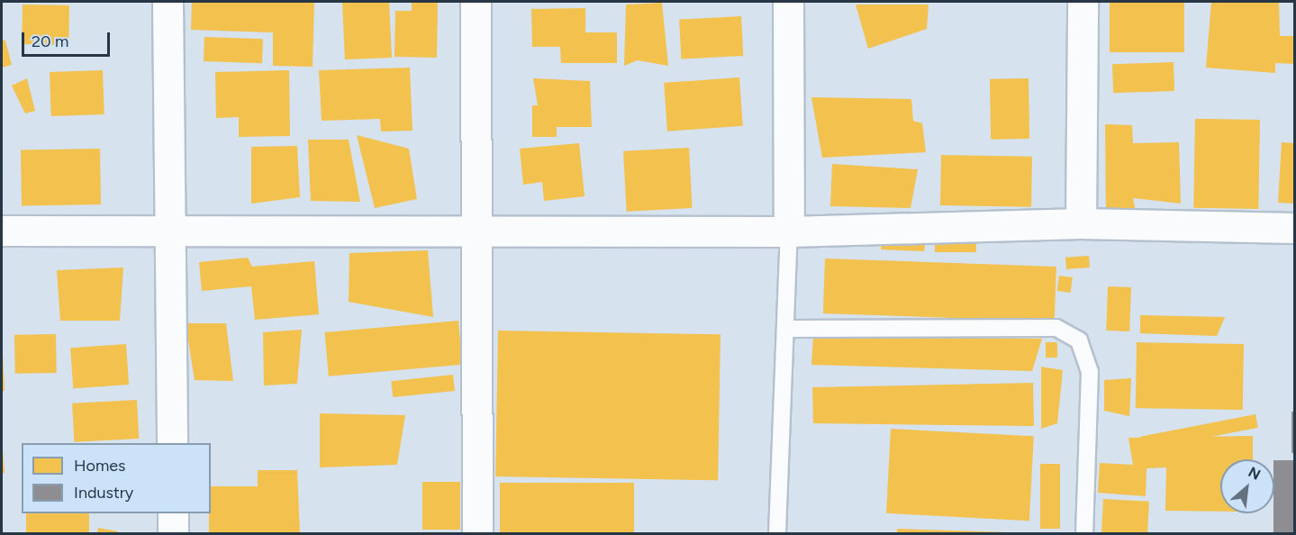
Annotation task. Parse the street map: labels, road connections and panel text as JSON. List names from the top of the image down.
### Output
{
  "legend": ["Homes", "Industry"],
  "scale_bar": "20 m",
  "north": "top right"
}
